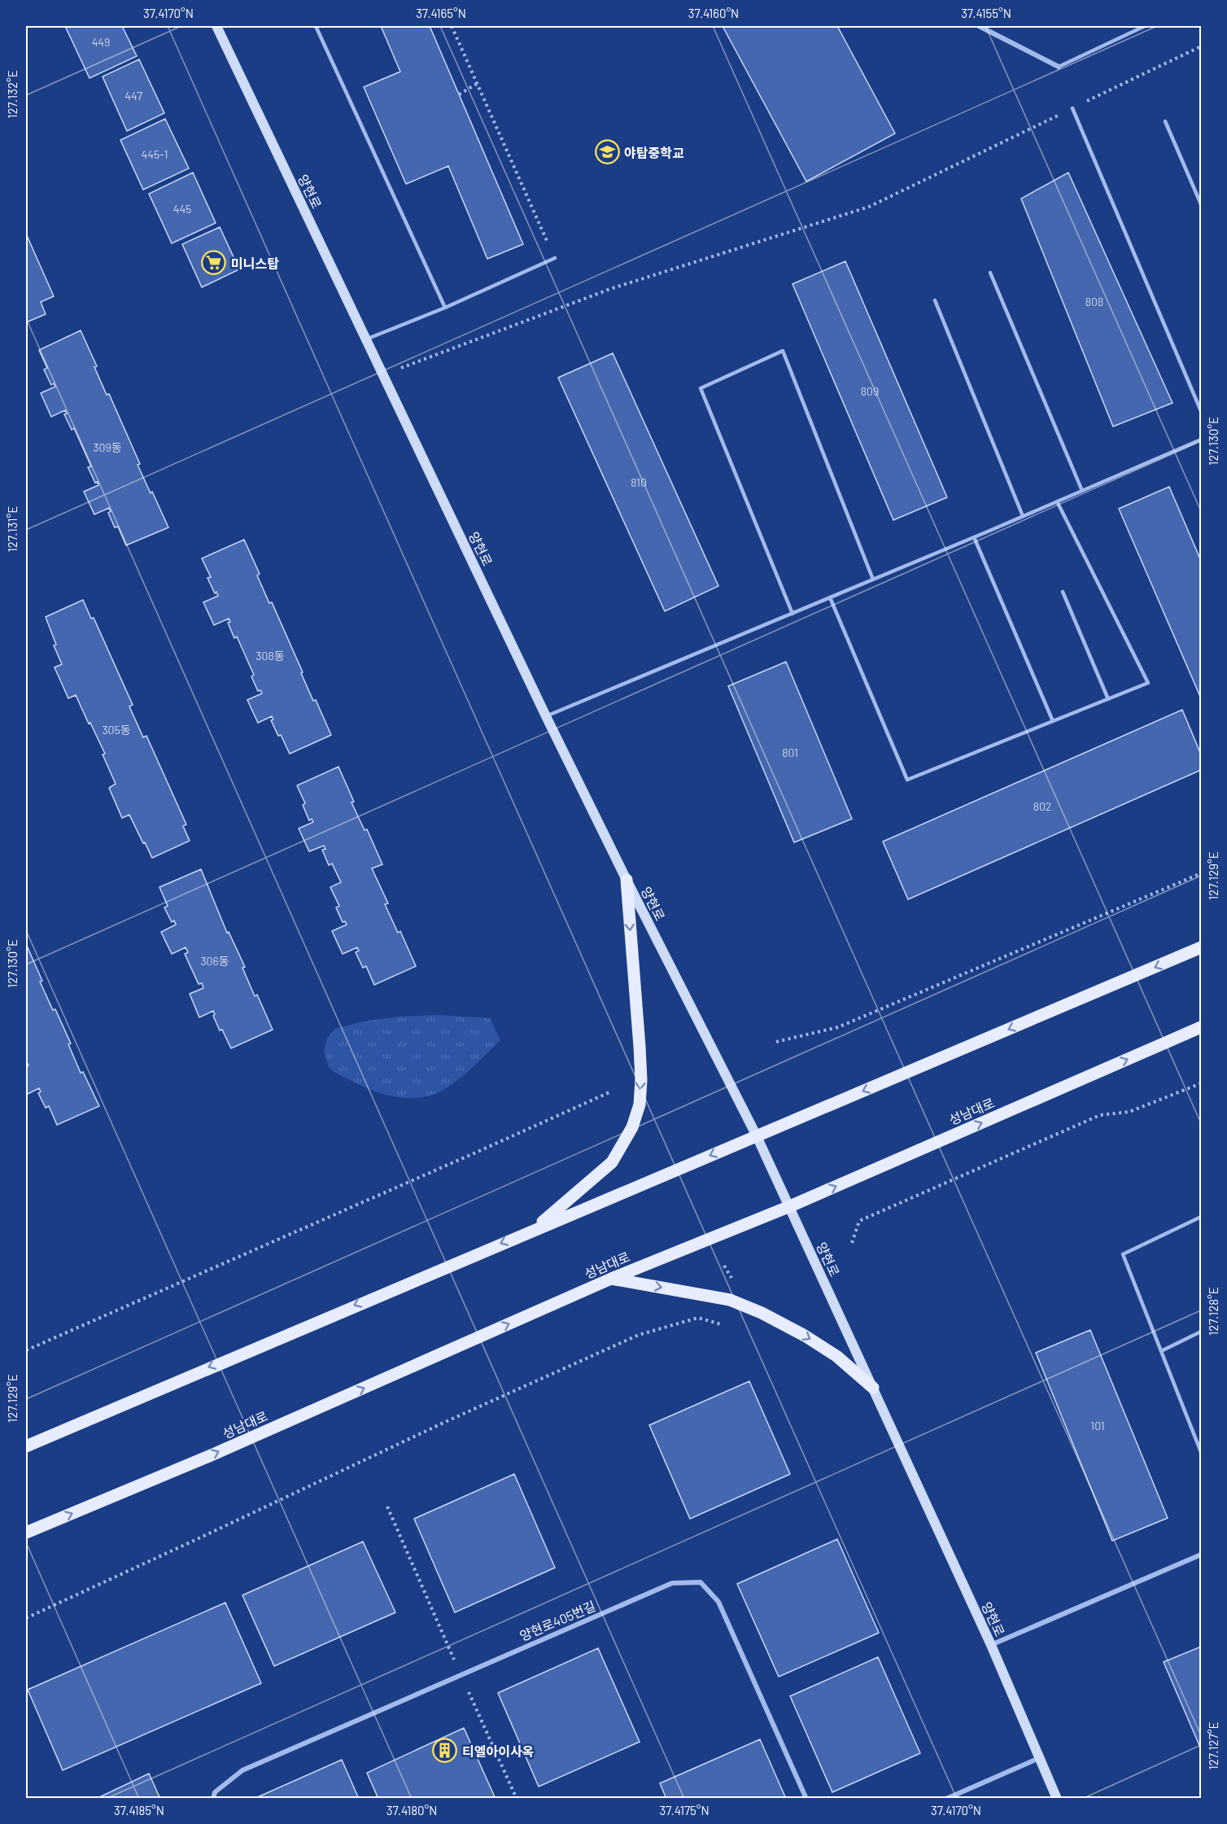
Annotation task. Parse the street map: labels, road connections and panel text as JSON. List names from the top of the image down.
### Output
{
  "streets": {
    "main road": ["양현로", "성남대로"],
    "street": ["양현로405번길"]
  },
  "crossings": [
    ["양현로", "성남대로"]
  ],
  "places": {
    "school or university": ["야탑중학교"],
    "supermarket": ["미니스탑"],
    "building": ["티엘아이사옥"]
  },
  "house_numbers": [
    "449",
    "447",
    "445-1",
    "445",
    "808",
    "809",
    "309동",
    "810",
    "308동",
    "305동",
    "801",
    "802",
    "306동",
    "101"
  ],
  "coordinates": [
    "37.4170°N",
    "37.4165°N",
    "37.4160°N",
    "37.4155°N",
    "127.132°E",
    "127.130°E",
    "127.131°E",
    "127.129°E",
    "127.128°E",
    "127.127°E",
    "37.4185°N",
    "37.4180°N",
    "37.4175°N"
  ]
}
